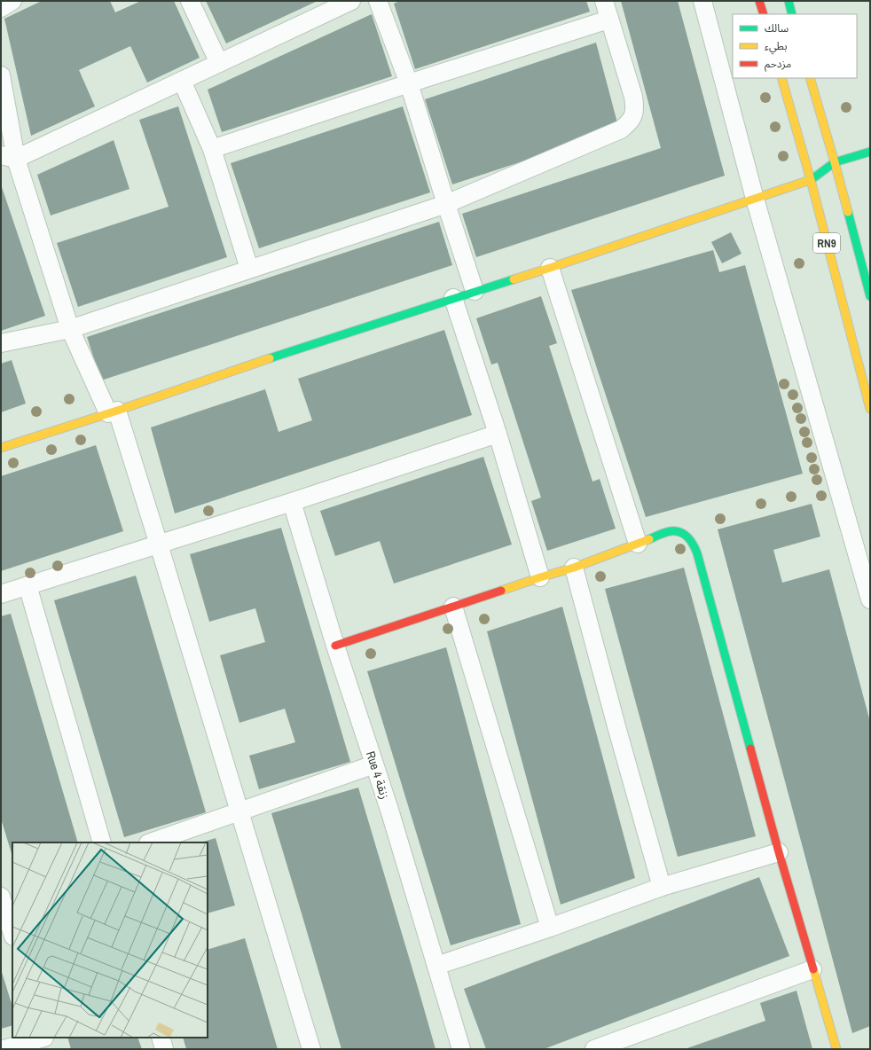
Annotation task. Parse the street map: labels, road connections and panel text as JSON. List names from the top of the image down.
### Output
{
  "streets": {
    "main road": ["RN9"],
    "street": ["Rue 4 زنقة"]
  },
  "legend": ["سالك", "بطيء", "مزدحم"]
}
